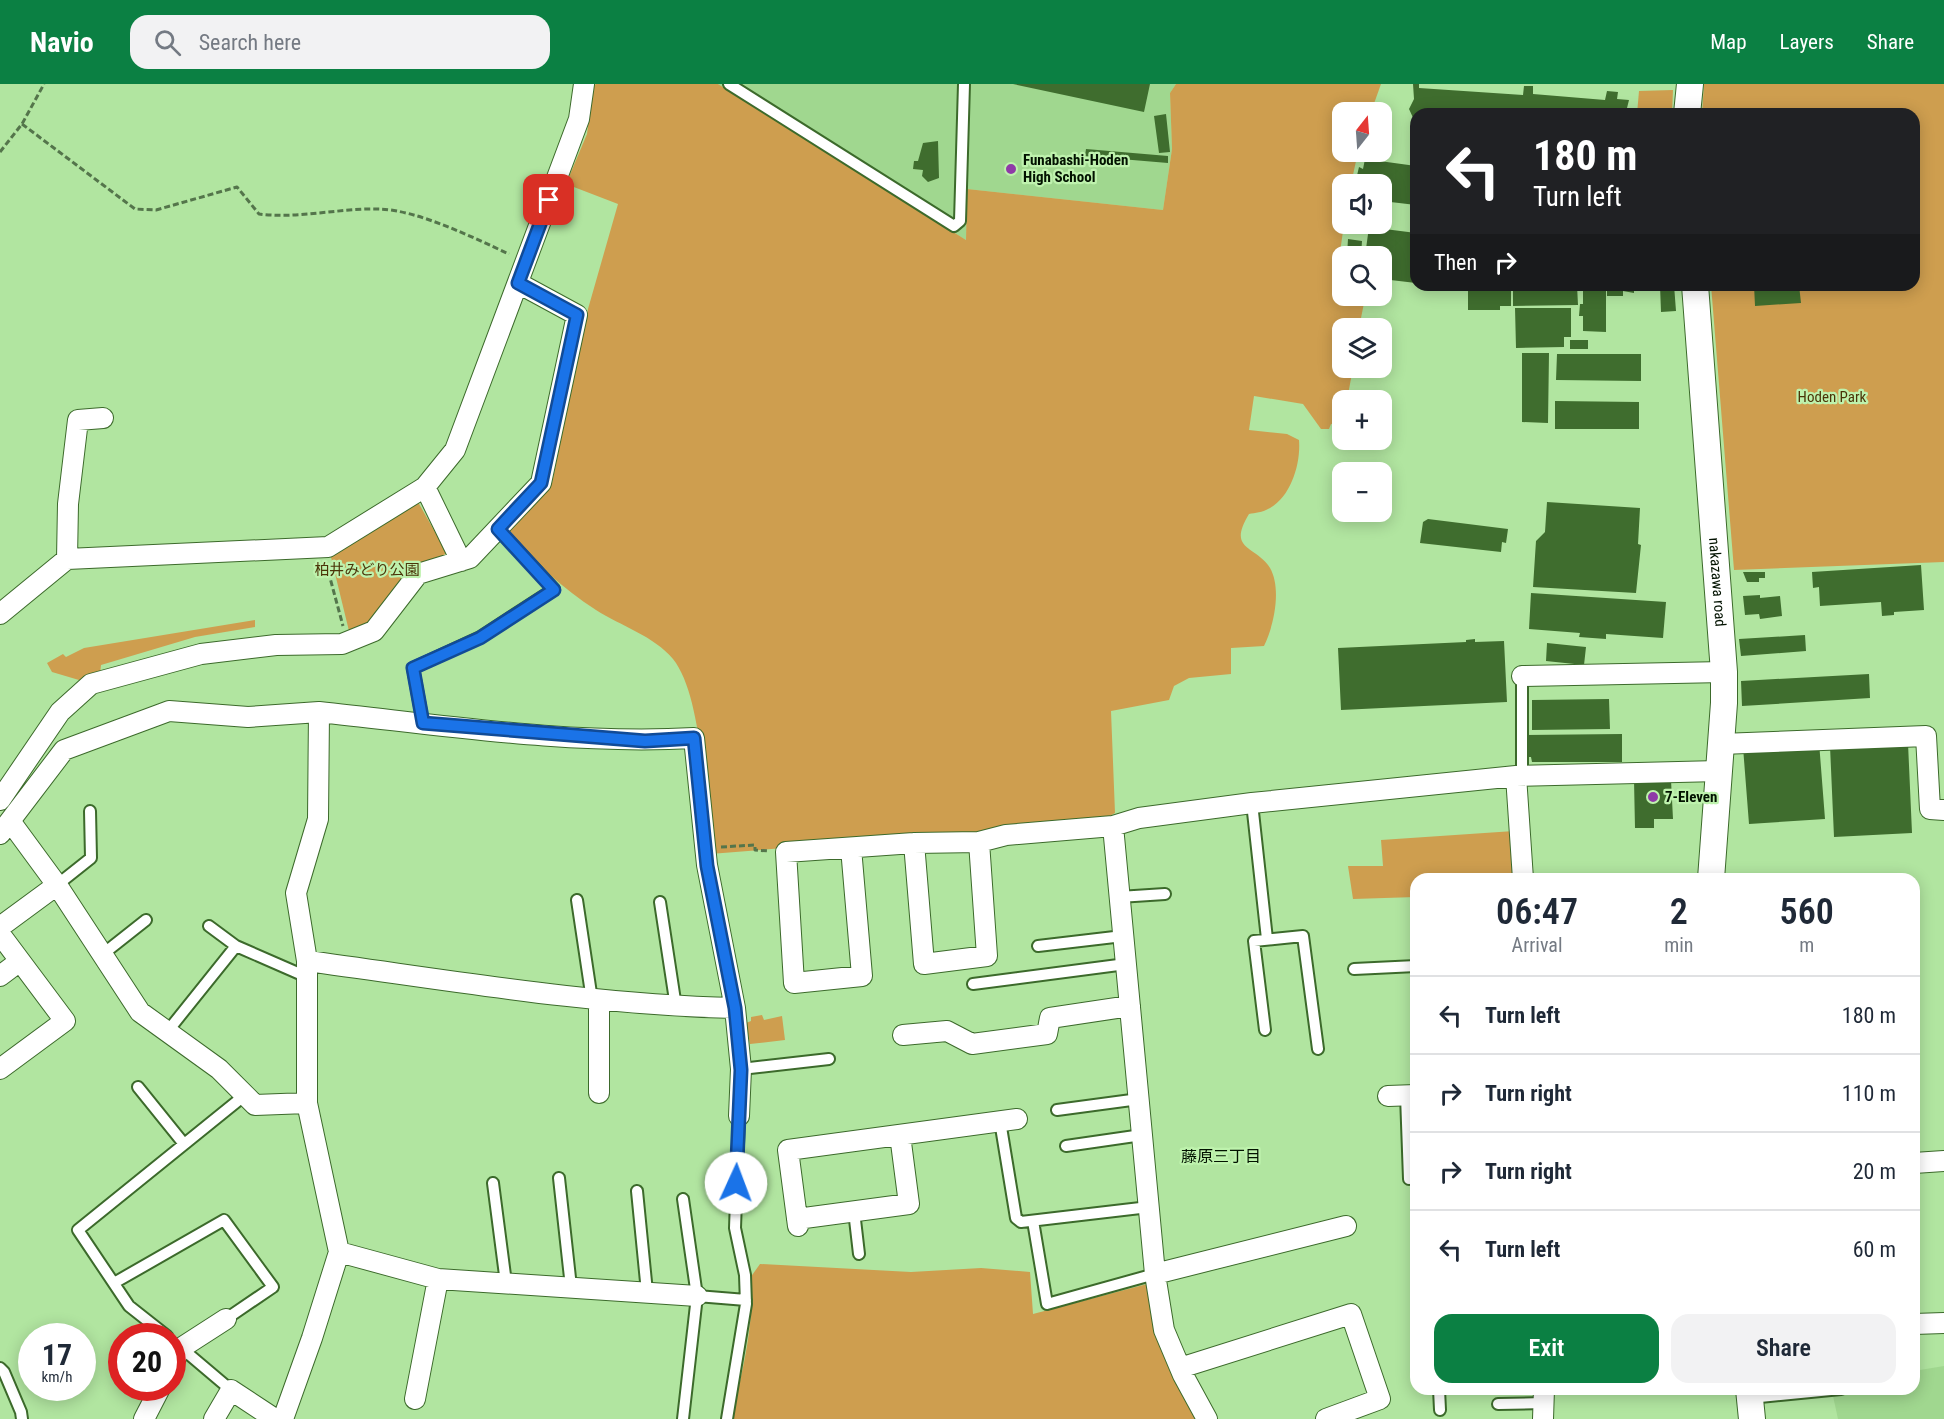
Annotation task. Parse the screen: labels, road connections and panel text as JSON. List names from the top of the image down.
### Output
{
  "streets": {
    "street": ["nakazawa road"]
  },
  "districts": ["藤原三丁目"],
  "parks": ["Hoden Park", "柏井みどり公園"],
  "places": ["Funabashi-Hoden High School", "7-Eleven"],
  "north": "top",
  "page": {
    "header": "Navio",
    "search": "Search here",
    "nav": ["Map", "Layers", "Share"],
    "map_buttons": ["+", "−"],
    "turn": ["180 m", "Turn left"],
    "then": "Then",
    "eta": [
      "06:47",
      "Arrival",
      "2",
      "min",
      "560",
      "m"
    ],
    "list": [
      {
        "name": "Turn left",
        "value": "180 m"
      },
      {
        "name": "Turn right",
        "value": "110 m"
      },
      {
        "name": "Turn right",
        "value": "20 m"
      },
      {
        "name": "Turn left",
        "value": "60 m"
      }
    ],
    "buttons": ["Exit", "Share"],
    "speed": "17 km/h",
    "limit": "20"
  }
}
